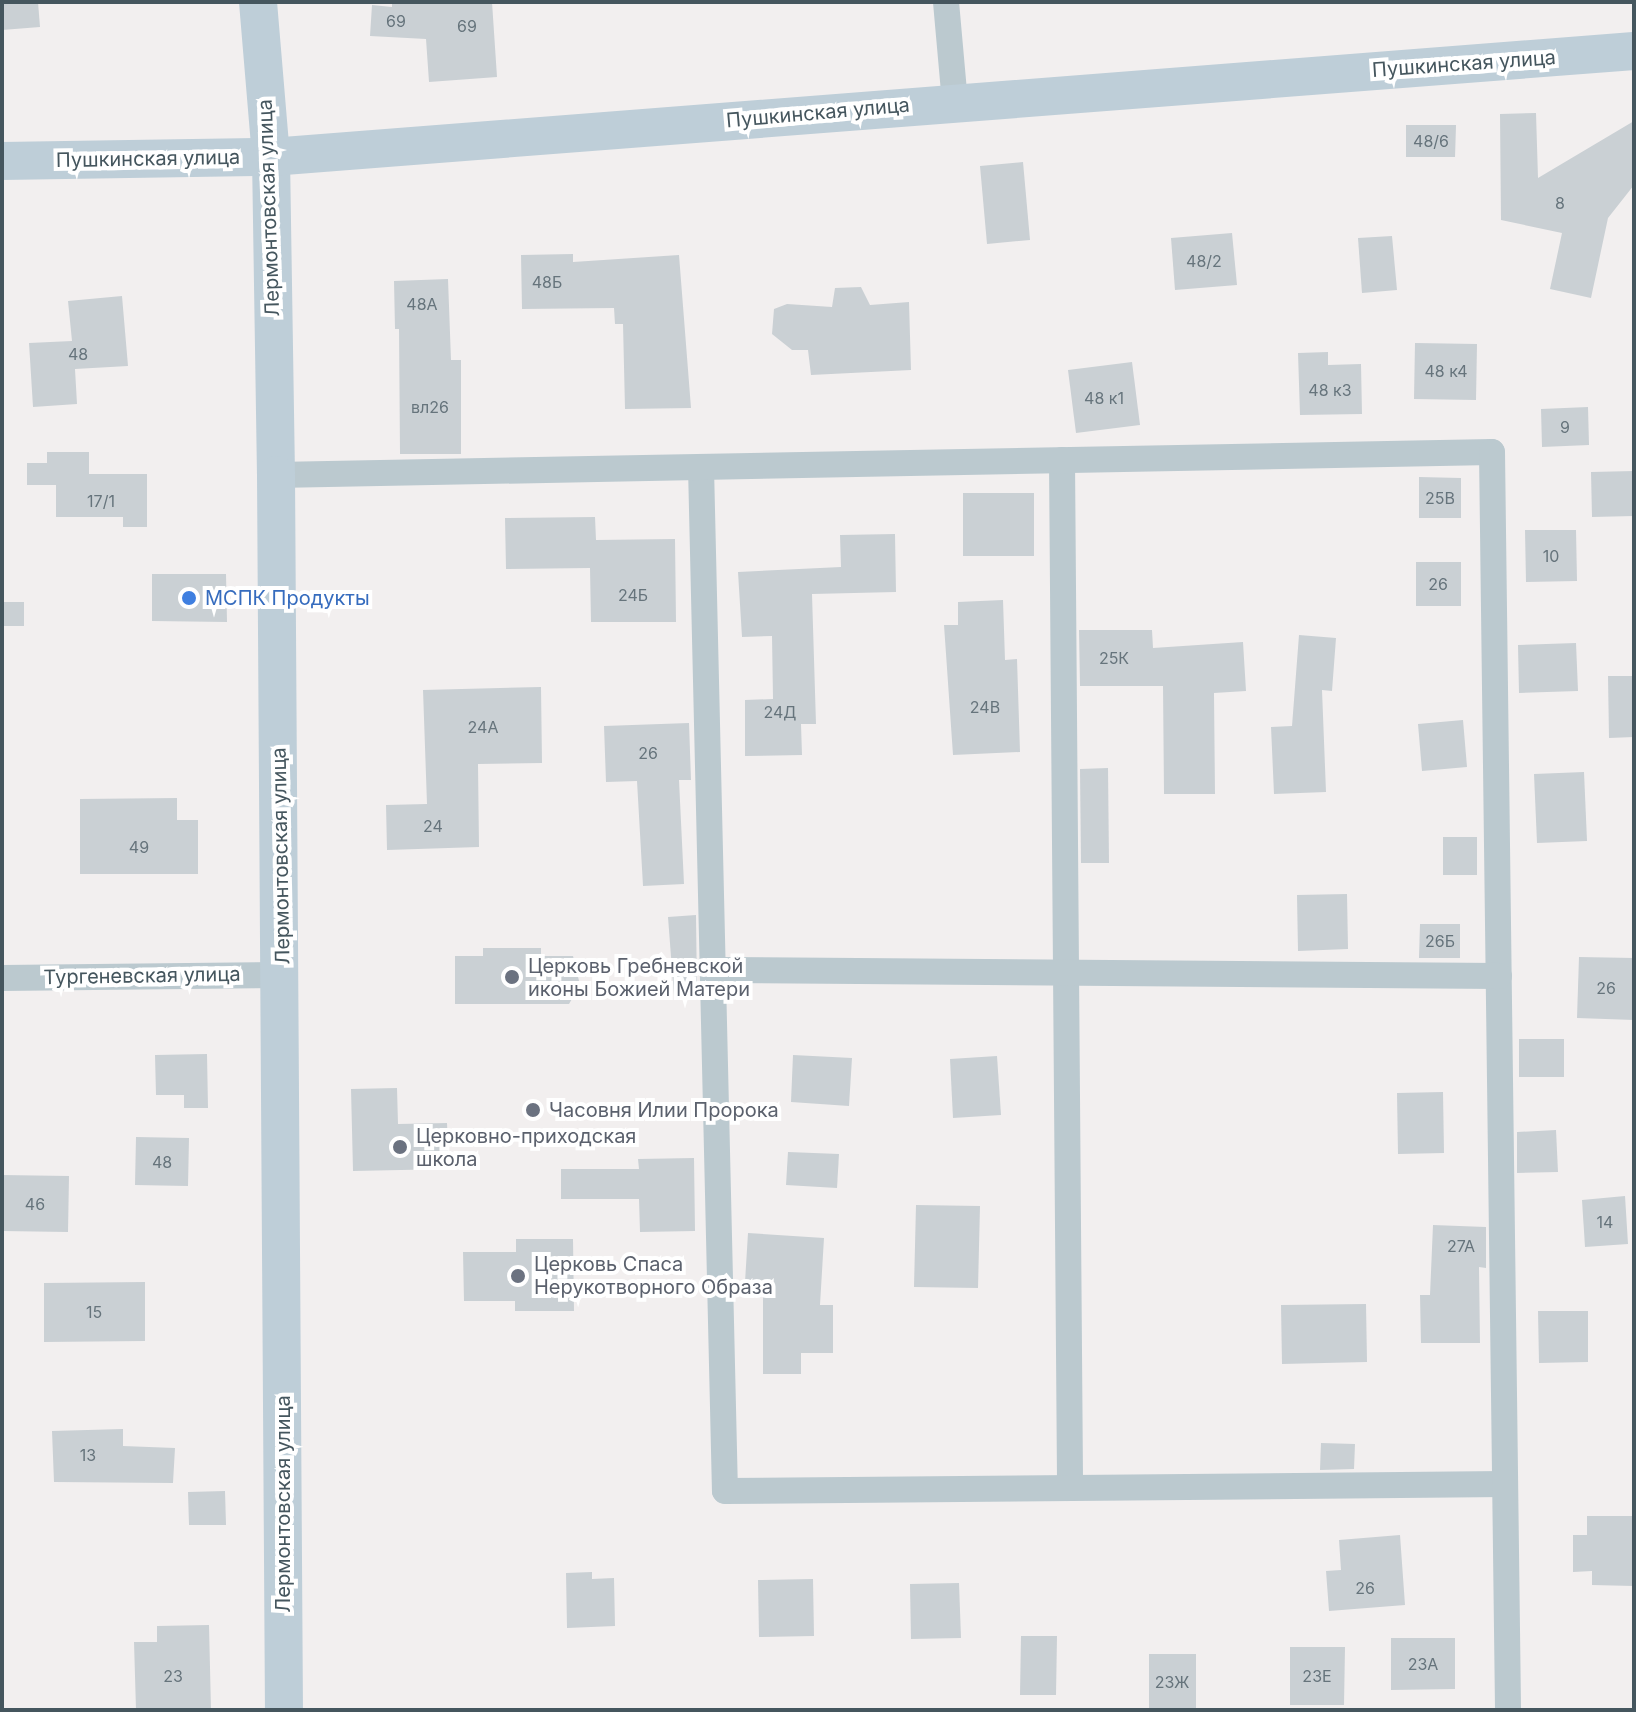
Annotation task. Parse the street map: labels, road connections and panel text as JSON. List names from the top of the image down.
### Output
{
  "streets": {
    "street": ["Пушкинская улица", "Лермонтовская улица", "Тургеневская улица"]
  },
  "crossings": [
    ["Пушкинская улица", "Лермонтовская улица"],
    ["Лермонтовская улица", "Тургеневская улица"]
  ],
  "places": [
    "МСПК Продукты",
    "Церковь Гребневской иконы Божией Матери",
    "Часовня Илии Пророка",
    "Церковно-приходская школа",
    "Церковь Спаса Нерукотворного Образа"
  ],
  "house_numbers": [
    "69",
    "69",
    "48/6",
    "8",
    "48/2",
    "48Б",
    "48А",
    "48",
    "48 к4",
    "48 к3",
    "48 к1",
    "вл26",
    "9",
    "25В",
    "17/1",
    "10",
    "26",
    "24Б",
    "25К",
    "24В",
    "24Д",
    "24А",
    "26",
    "24",
    "49",
    "26Б",
    "26",
    "48",
    "46",
    "14",
    "27А",
    "15",
    "13",
    "26",
    "23А",
    "23",
    "23Е",
    "23Ж"
  ]
}
